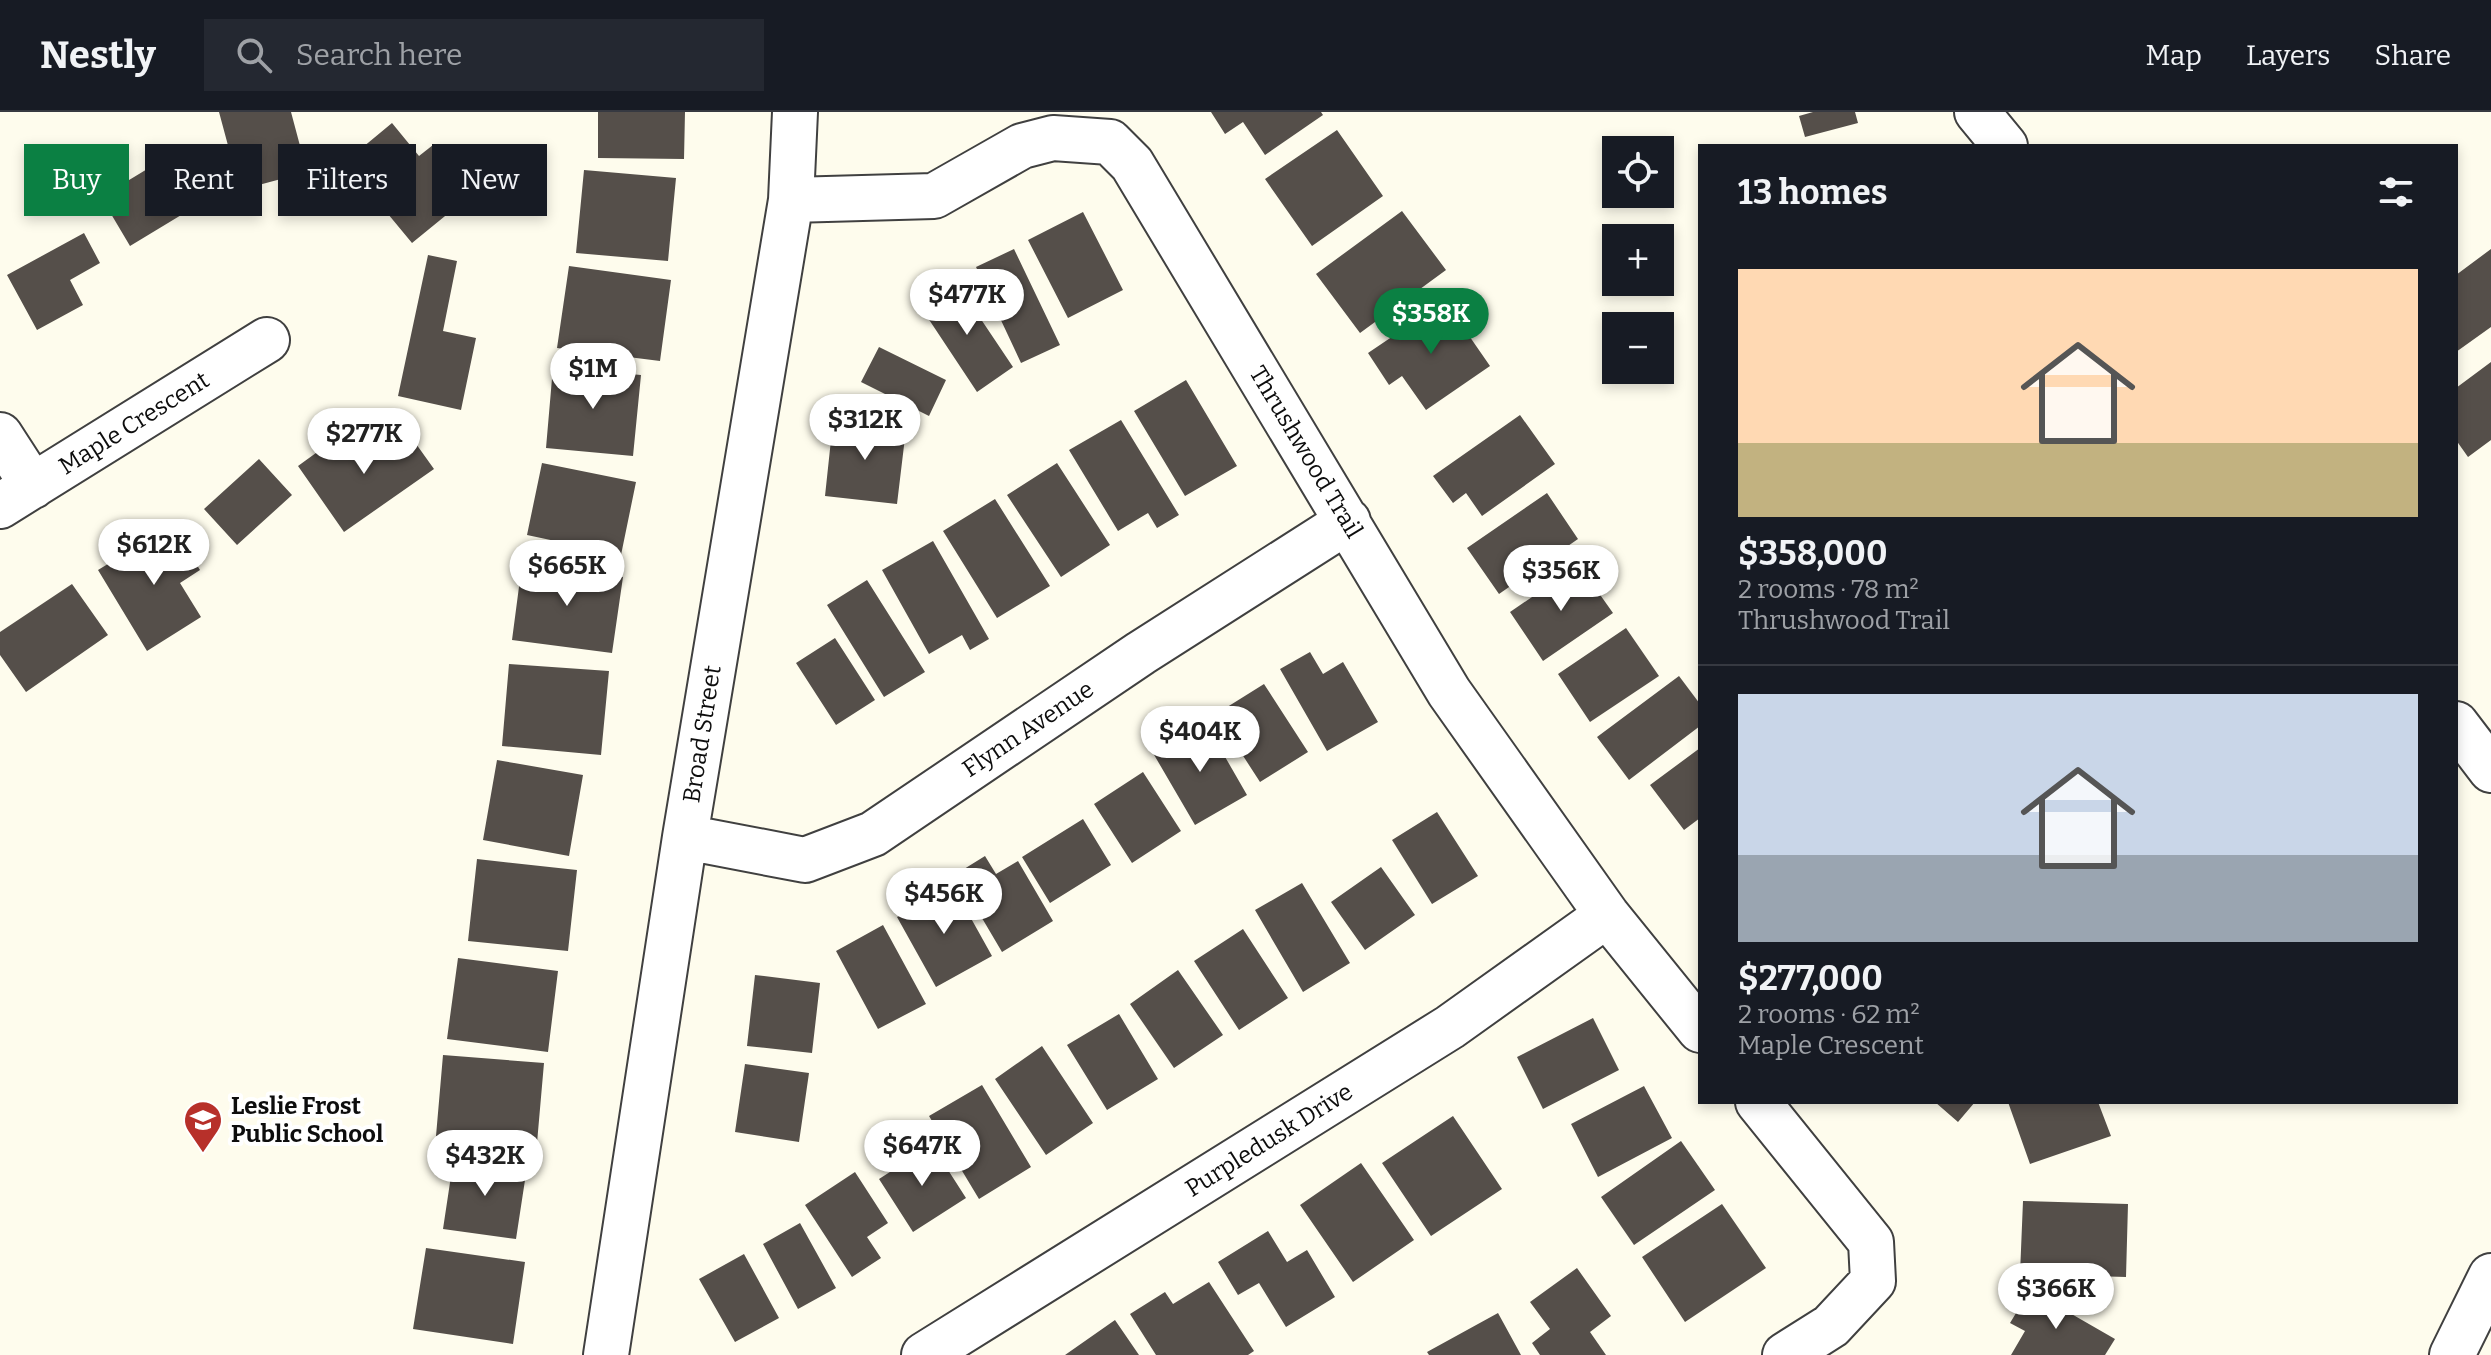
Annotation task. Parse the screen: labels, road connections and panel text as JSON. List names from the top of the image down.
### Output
{
  "streets": {
    "street": [
      "Maple Crescent",
      "Thrushwood Trail",
      "Flynn Avenue",
      "Broad Street",
      "Purpledusk Drive"
    ]
  },
  "crossings": [
    ["Thrushwood Trail", "Flynn Avenue"],
    ["Thrushwood Trail", "Broad Street"],
    ["Thrushwood Trail", "Purpledusk Drive"],
    ["Flynn Avenue", "Broad Street"]
  ],
  "places": {
    "school or university": ["Leslie Frost Public School"]
  },
  "page": {
    "header": "Nestly",
    "search": "Search here",
    "nav": ["Map", "Layers", "Share"],
    "map_buttons": ["+", "−"],
    "chip": [
      "Buy",
      "Rent",
      "Filters",
      "New"
    ],
    "heading": "13 homes",
    "list": [
      {
        "name": "$358,000",
        "note": "2 rooms · 78 m² · Thrushwood Trail"
      },
      {
        "name": "$277,000",
        "note": "2 rooms · 62 m² · Maple Crescent"
      }
    ],
    "price": [
      "$477K",
      "$358K",
      "$1M",
      "$312K",
      "$277K",
      "$612K",
      "$665K",
      "$356K",
      "$404K",
      "$456K",
      "$647K",
      "$432K",
      "$366K"
    ]
  }
}
